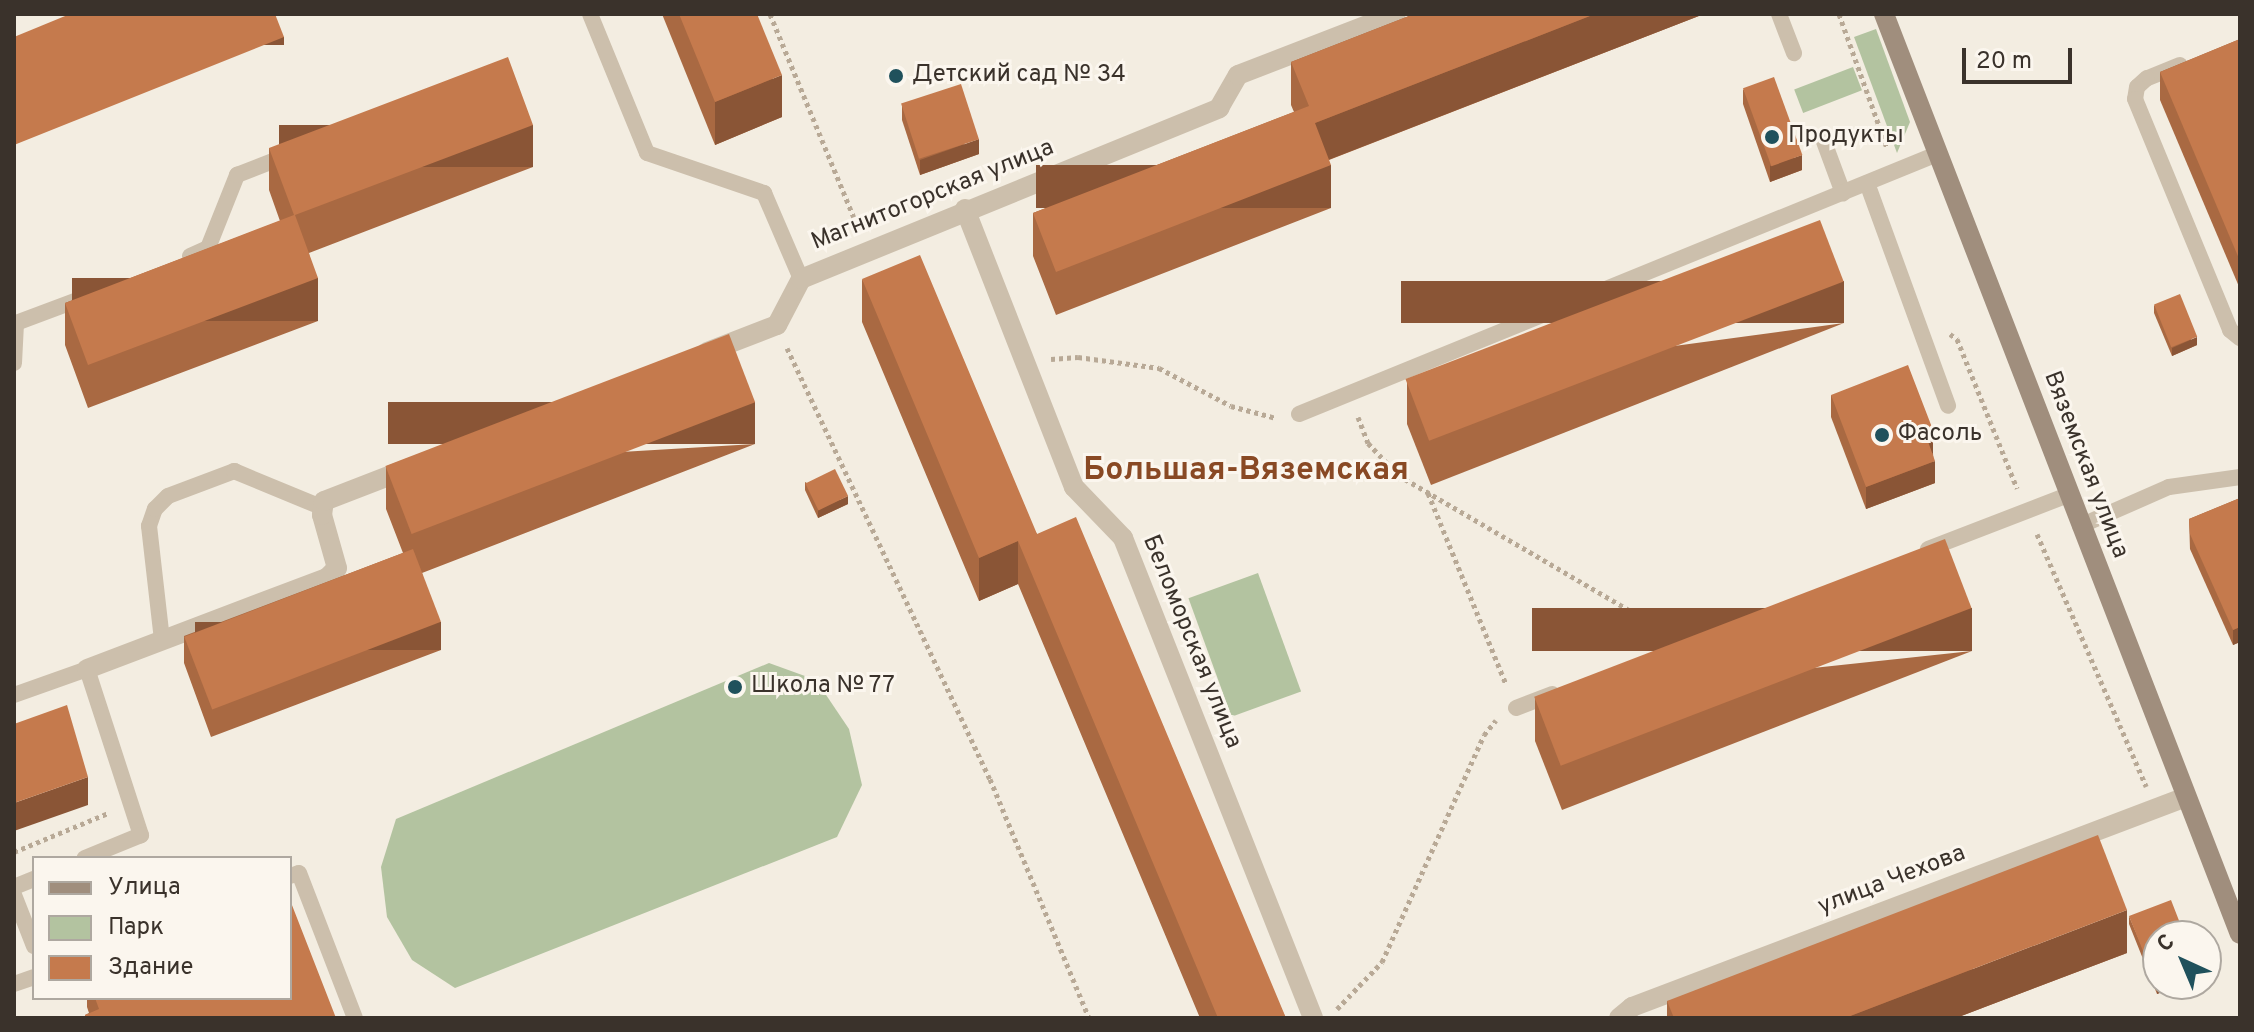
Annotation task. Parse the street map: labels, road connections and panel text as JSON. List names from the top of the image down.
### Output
{
  "streets": {
    "street": [
      "Магнитогорская улица",
      "Вяземская улица",
      "Беломорская улица",
      "улица Чехова"
    ]
  },
  "crossings": [
    ["Магнитогорская улица", "Беломорская улица"],
    ["Вяземская улица", "улица Чехова"]
  ],
  "districts": ["Большая-Вяземская"],
  "places": [
    "Детский сад № 34",
    "Продукты",
    "Фасоль",
    "Школа № 77"
  ],
  "legend": ["Улица", "Парк", "Здание"],
  "scale_bar": "20 m",
  "north": "top left"
}
